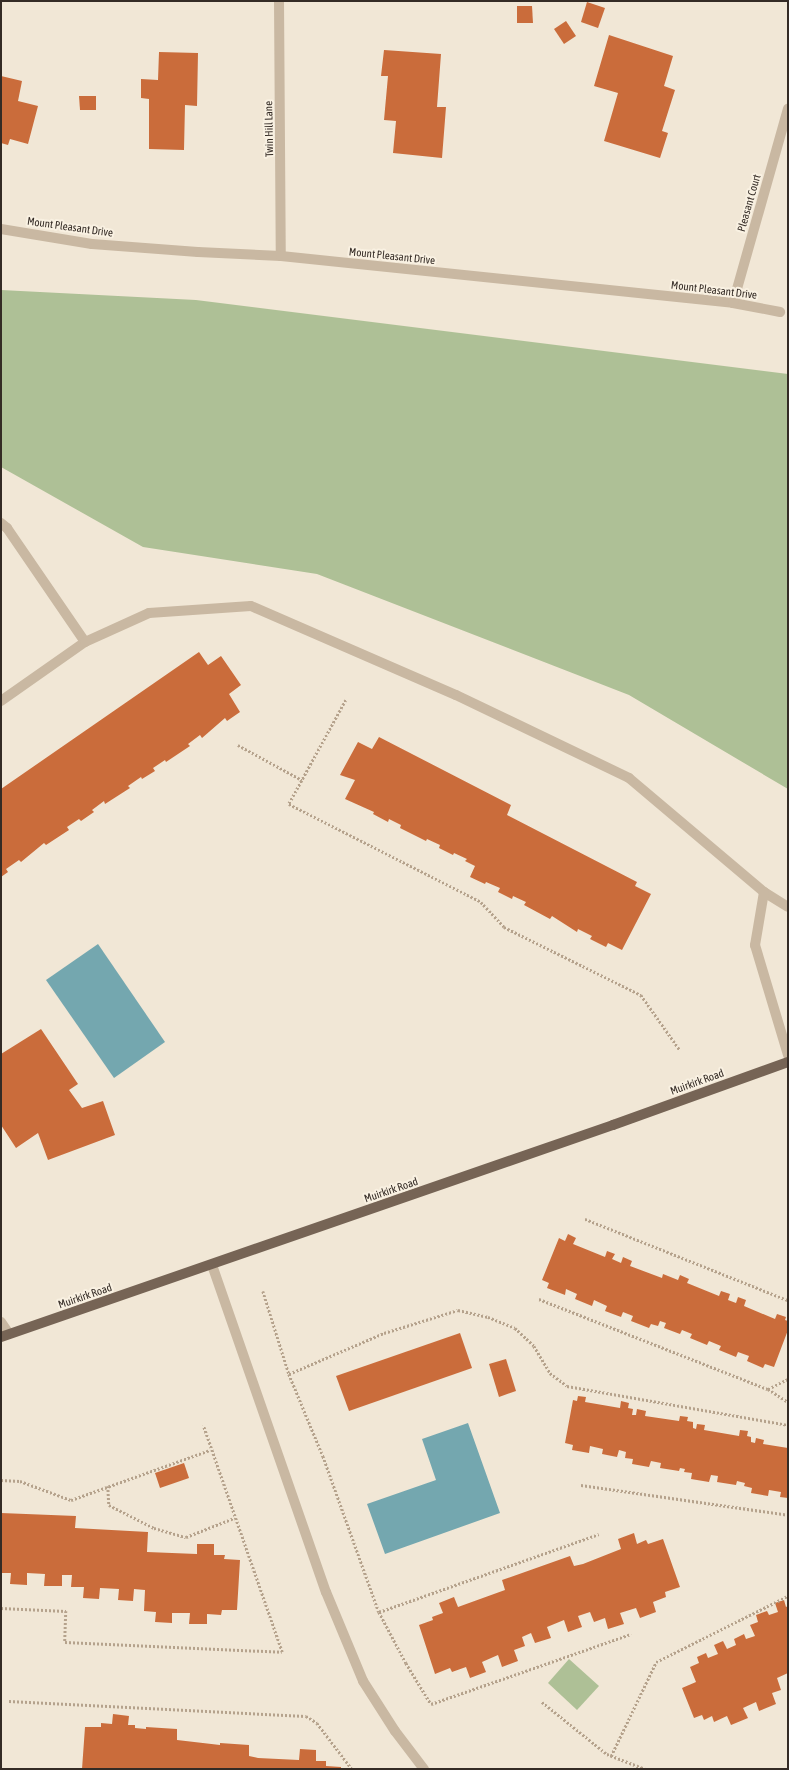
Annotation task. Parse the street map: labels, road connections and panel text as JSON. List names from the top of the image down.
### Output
{
  "streets": {
    "main road": ["Muirkirk Road"],
    "street": ["Twin Hill Lane", "Pleasant Court", "Mount Pleasant Drive"]
  },
  "crossings": [
    ["Twin Hill Lane", "Mount Pleasant Drive"],
    ["Pleasant Court", "Mount Pleasant Drive"]
  ]
}
